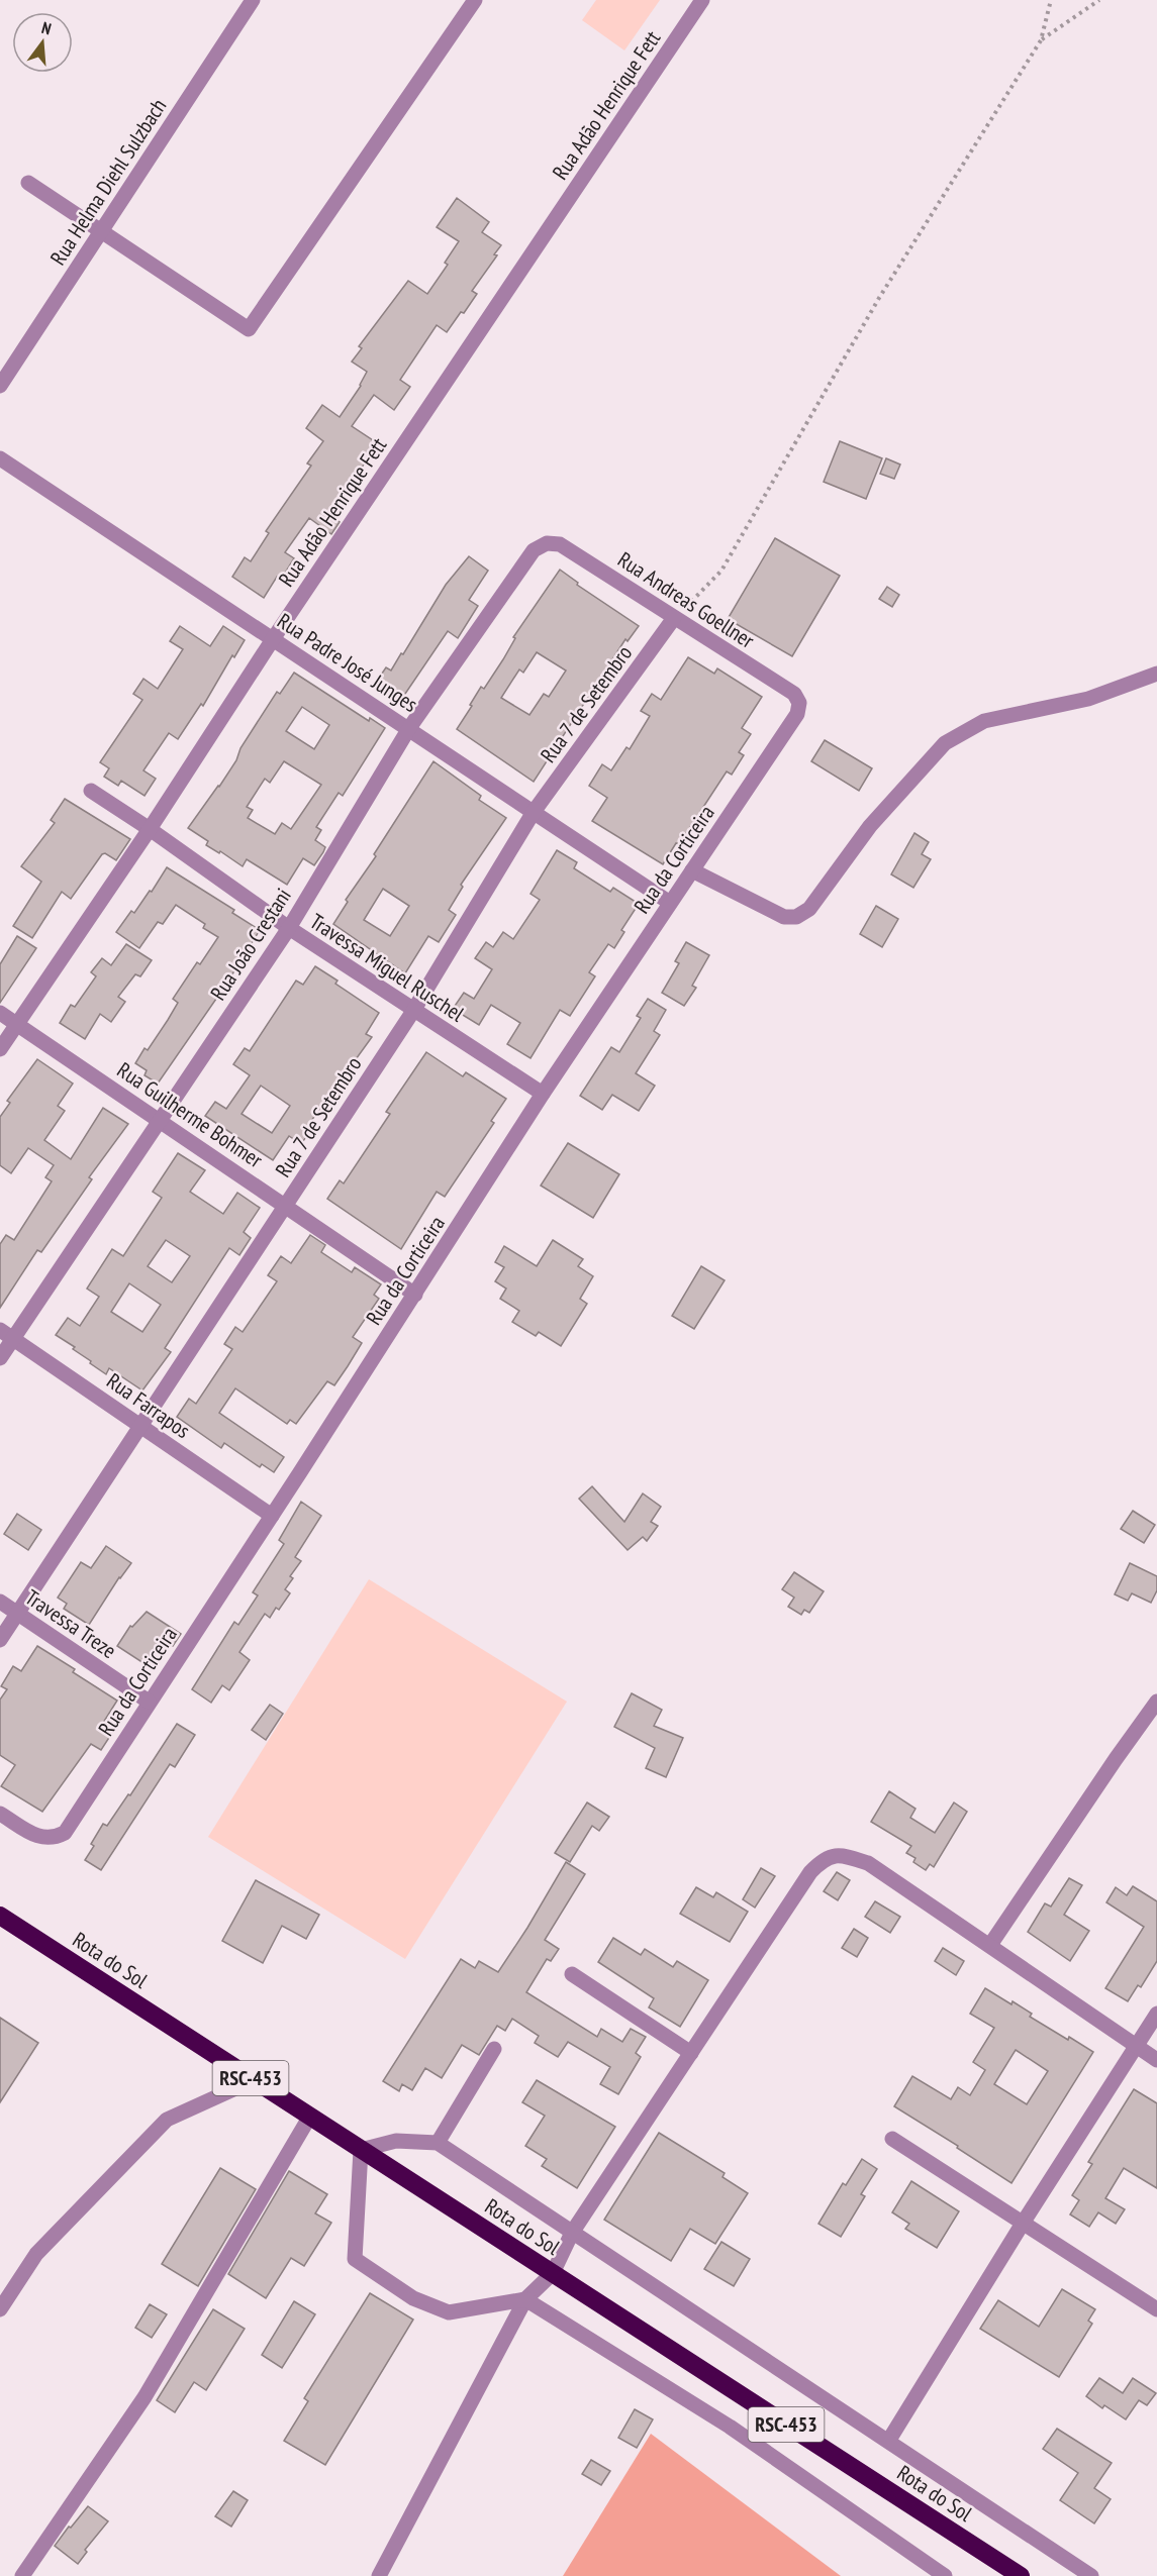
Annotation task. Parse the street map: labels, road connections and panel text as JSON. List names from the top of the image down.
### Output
{
  "streets": {
    "highway": ["Rota do Sol", "RSC-453"],
    "street": [
      "Rua Adão Henrique Fett",
      "Rua Helma Diehl Sulzbach",
      "Rua Andreas Goellner",
      "Rua Padre José Junges",
      "Rua 7 de Setembro",
      "Rua da Corticeira",
      "Rua João Crestani",
      "Travessa Miguel Ruschel",
      "Rua Guilherme Bohmer",
      "Rua Farrapos",
      "Travessa Treze"
    ]
  },
  "crossings": [
    ["Rua Adão Henrique Fett", "Rua Padre José Junges"],
    ["Rua Adão Henrique Fett", "Travessa Miguel Ruschel"],
    ["Rua Adão Henrique Fett", "Rua Guilherme Bohmer"],
    ["Rua Andreas Goellner", "Rua 7 de Setembro"],
    ["Rua Andreas Goellner", "Rua da Corticeira"],
    ["Rua Andreas Goellner", "Rua João Crestani"],
    ["Rua Padre José Junges", "Rua 7 de Setembro"],
    ["Rua Padre José Junges", "Rua da Corticeira"],
    ["Rua Padre José Junges", "Rua João Crestani"],
    ["Rua 7 de Setembro", "Travessa Miguel Ruschel"],
    ["Rua 7 de Setembro", "Rua Guilherme Bohmer"],
    ["Rua 7 de Setembro", "Rua Farrapos"],
    ["Rua 7 de Setembro", "Travessa Treze"],
    ["Rua da Corticeira", "Travessa Miguel Ruschel"],
    ["Rua da Corticeira", "Rua Guilherme Bohmer"],
    ["Rua da Corticeira", "Rua Farrapos"],
    ["Rua da Corticeira", "Travessa Treze"],
    ["Rua João Crestani", "Travessa Miguel Ruschel"],
    ["Rua João Crestani", "Rua Guilherme Bohmer"],
    ["Rua João Crestani", "Rua Farrapos"]
  ],
  "north": "top"
}
